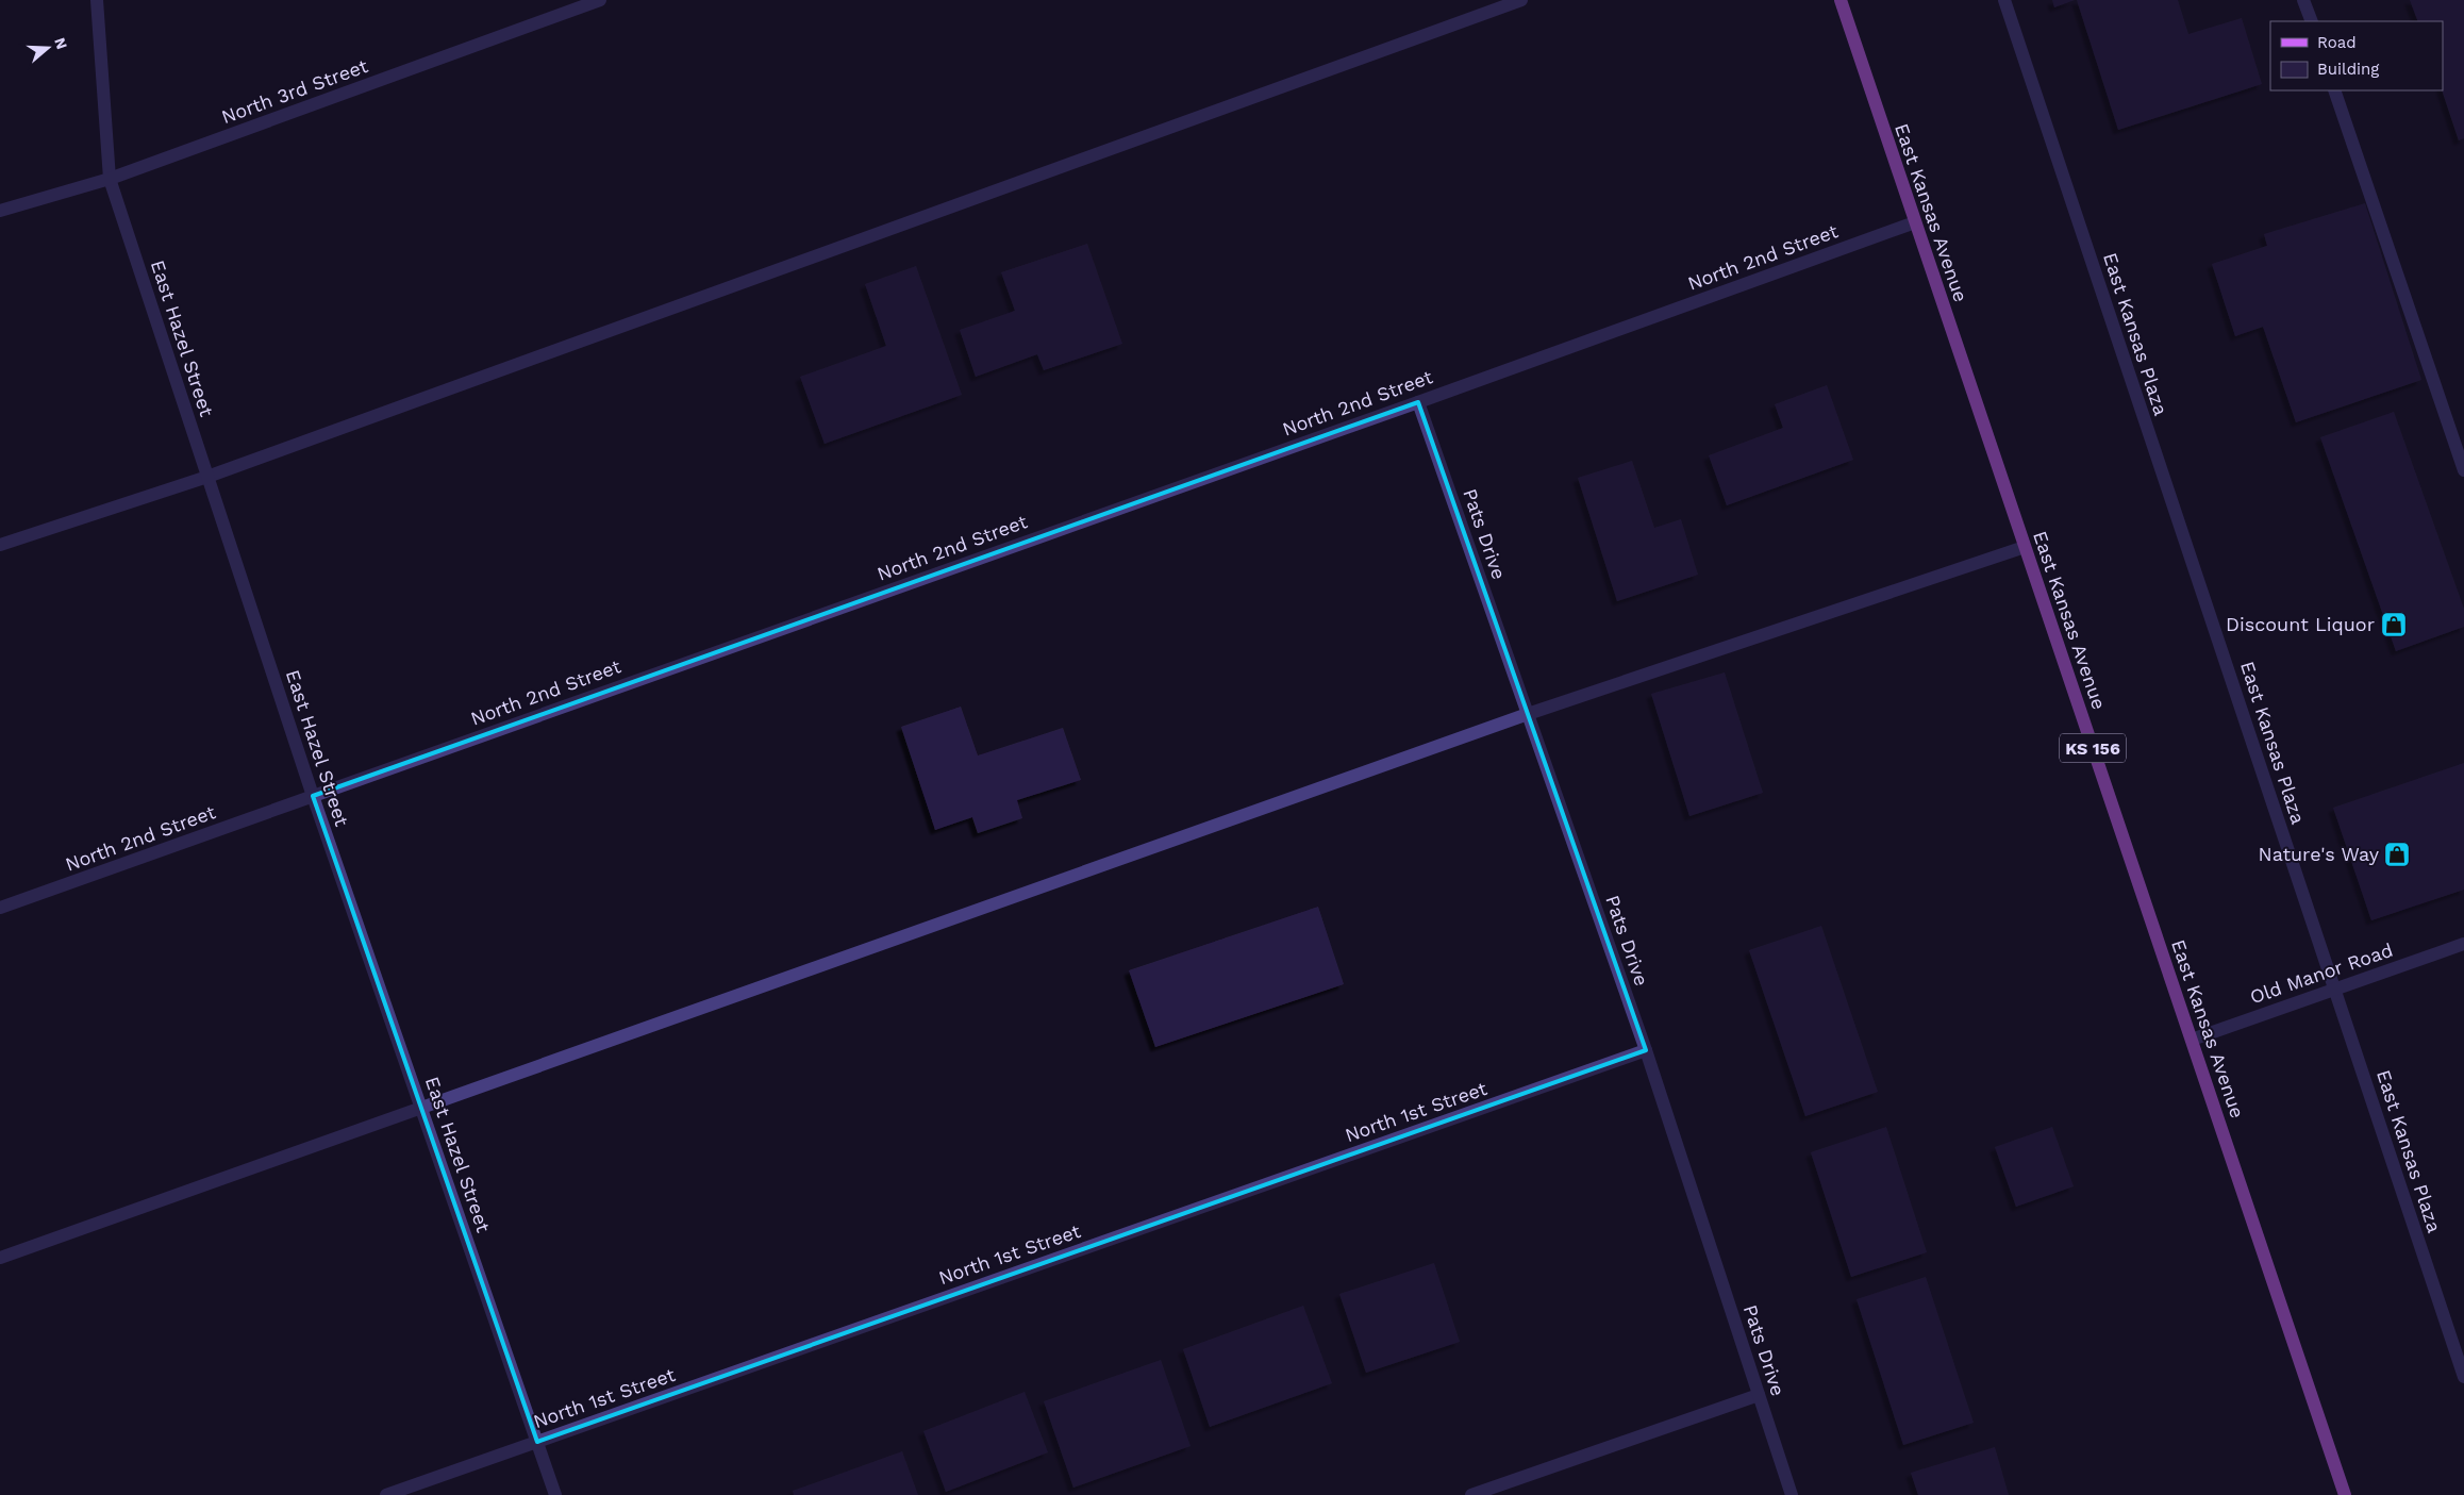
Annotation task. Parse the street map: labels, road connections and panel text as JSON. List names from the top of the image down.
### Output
{
  "streets": {
    "main road": ["East Kansas Avenue", "KS 156"],
    "street": [
      "North 3rd Street",
      "North 2nd Street",
      "East Kansas Plaza",
      "East Hazel Street",
      "Pats Drive",
      "Old Manor Road",
      "North 1st Street"
    ]
  },
  "crossings": [
    ["North 3rd Street", "East Hazel Street"],
    ["East Kansas Avenue", "North 2nd Street"],
    ["East Kansas Avenue", "Old Manor Road"],
    ["North 2nd Street", "East Hazel Street"],
    ["North 2nd Street", "Pats Drive"],
    ["East Kansas Plaza", "Old Manor Road"],
    ["East Hazel Street", "North 1st Street"],
    ["Pats Drive", "North 1st Street"]
  ],
  "places": {
    "shop": ["Discount Liquor", "Nature's Way"]
  },
  "legend": ["Road", "Building"],
  "north": "right"
}
